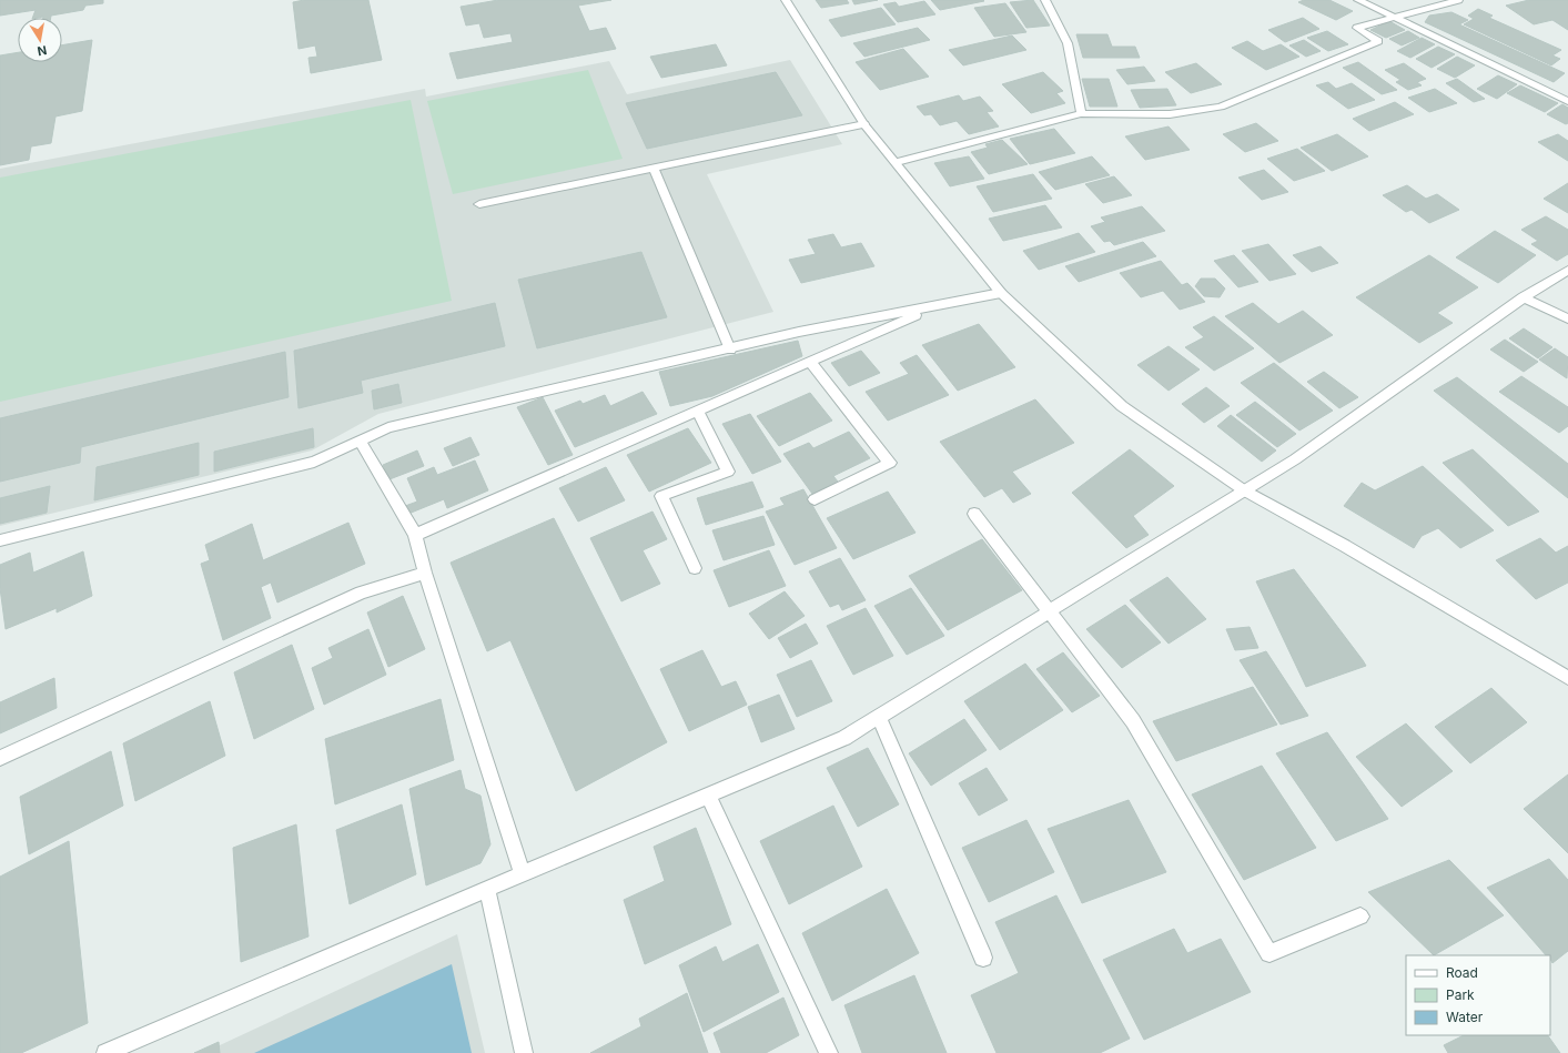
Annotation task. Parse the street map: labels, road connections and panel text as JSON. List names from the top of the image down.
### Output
{
  "legend": ["Road", "Park", "Water"],
  "north": "bottom"
}
